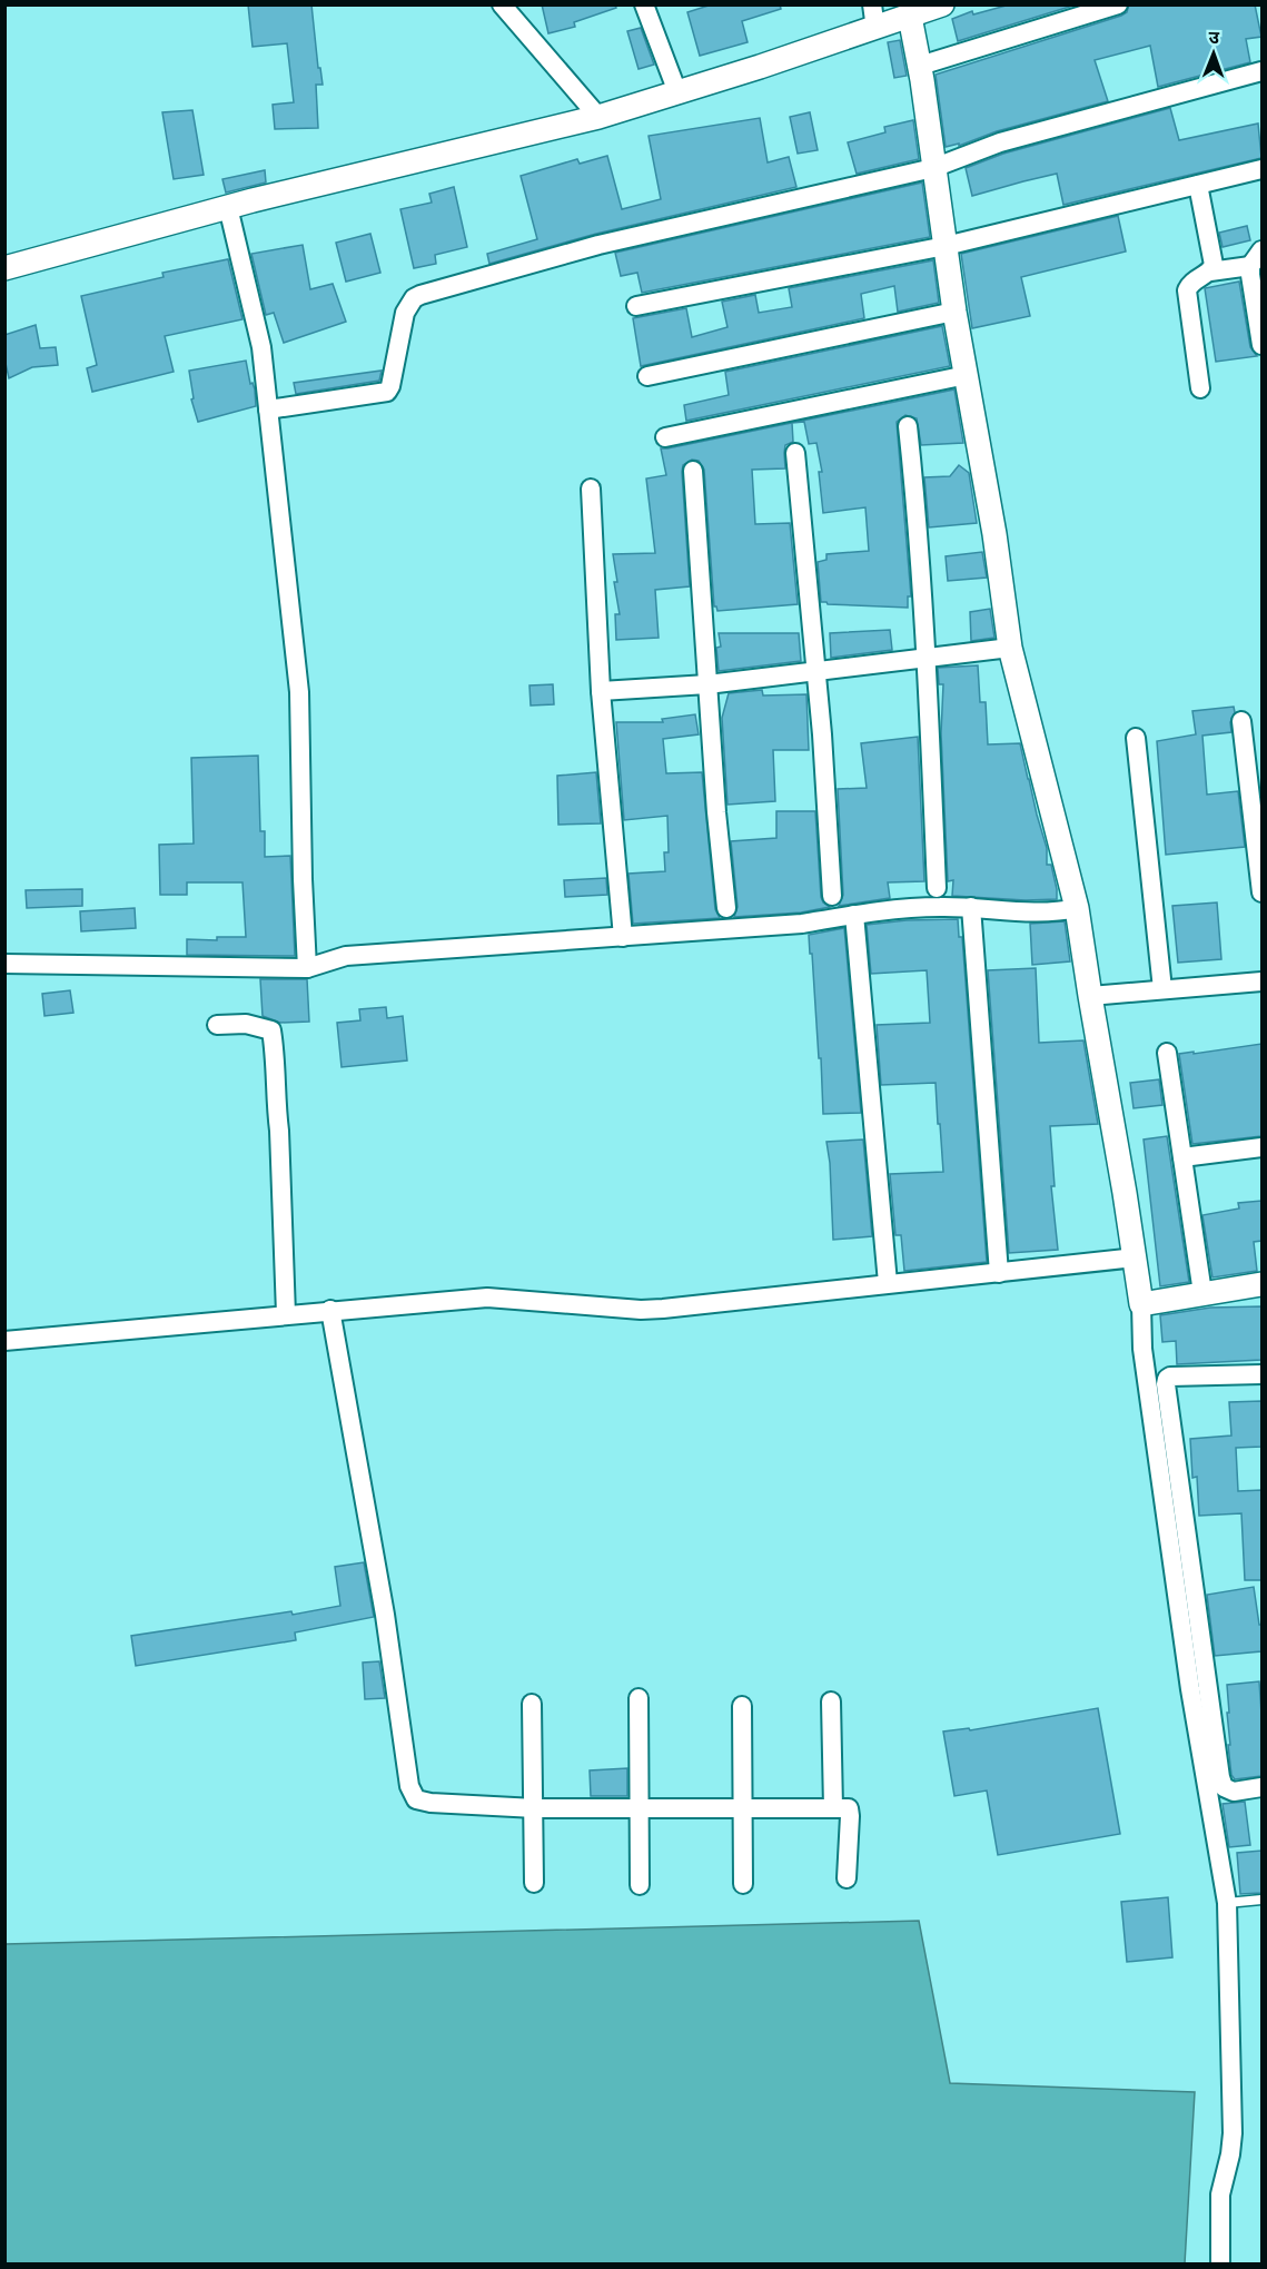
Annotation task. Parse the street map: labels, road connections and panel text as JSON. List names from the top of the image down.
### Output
{
  "north": "top"
}
